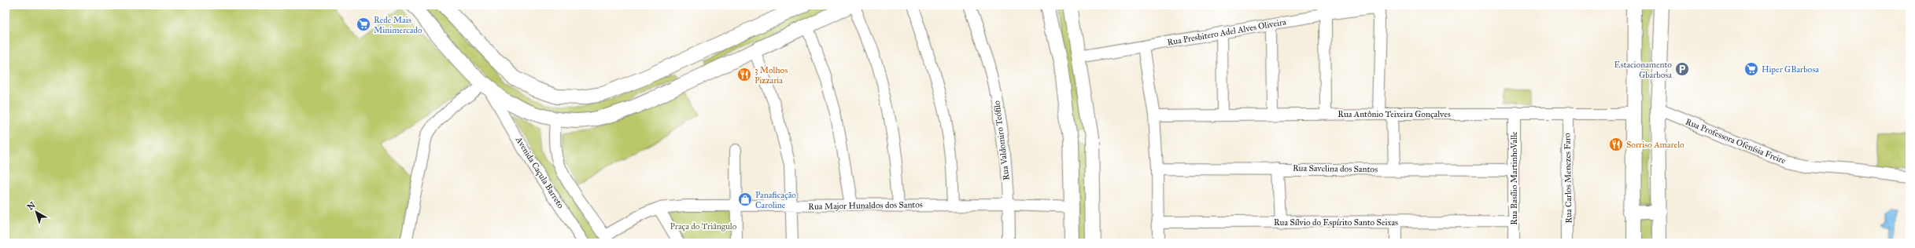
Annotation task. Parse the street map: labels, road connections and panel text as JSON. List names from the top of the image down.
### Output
{
  "streets": {
    "street": [
      "Rua Presbitero Adel Alves Oliveira",
      "Rua Antônio Teixeira Gonçalves",
      "Rua Valdomiro Teófilo",
      "Rua Professora Ofenísia Freire",
      "Rua Savelina dos Santos",
      "Avenida Caçula Barreto",
      "Rua Basílio MartinhoValle",
      "Rua Carlos Menezes Faro",
      "Rua Major Hunaldos dos Santos",
      "Rua Sílvio do Espírito Santo Seixas"
    ]
  },
  "crossings": [
    ["Rua Presbitero Adel Alves Oliveira", "Rua Antônio Teixeira Gonçalves"],
    ["Rua Antônio Teixeira Gonçalves", "Rua Basílio MartinhoValle"],
    ["Rua Antônio Teixeira Gonçalves", "Rua Carlos Menezes Faro"],
    ["Rua Valdomiro Teófilo", "Rua Major Hunaldos dos Santos"],
    ["Rua Savelina dos Santos", "Rua Basílio MartinhoValle"],
    ["Rua Basílio MartinhoValle", "Rua Sílvio do Espírito Santo Seixas"]
  ],
  "parks": ["Praça do Triângulo"],
  "places": {
    "supermarket": ["Rede Mais Minimercado", "Hiper GBarbosa"],
    "parking": ["Estacionamento Gbarbosa"],
    "restaurant": ["3 Molhos Pizzaria", "Sorriso Amarelo"],
    "shop": ["Panaficação Caroline"]
  },
  "north": "top left"
}
